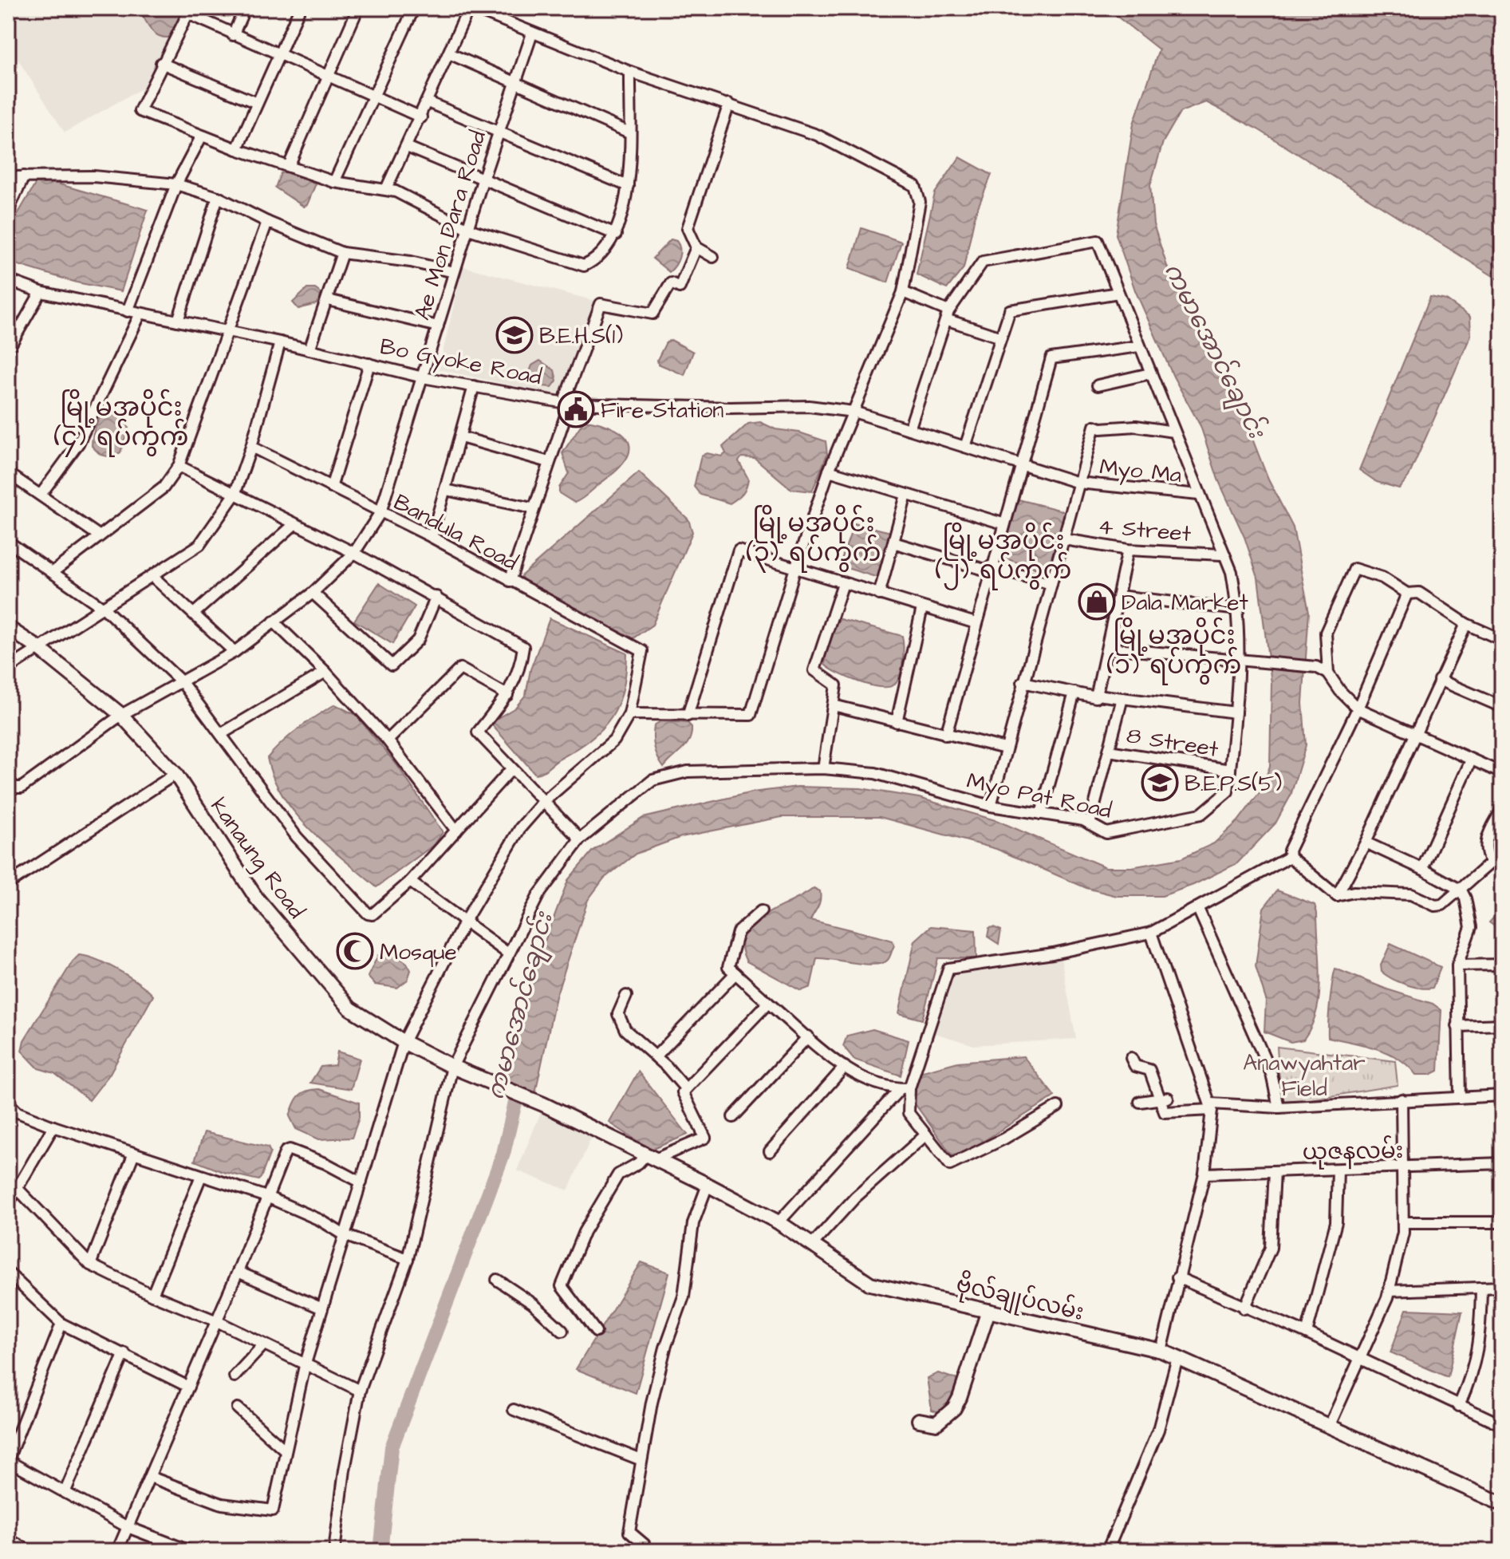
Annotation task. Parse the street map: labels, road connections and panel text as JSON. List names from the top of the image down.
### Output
{
  "streets": {
    "street": [
      "Ae Mon Dara Road",
      "Bo Gyoke Road",
      "Myo Ma",
      "4 Street",
      "Bandula Road",
      "8 Street",
      "Myo Pat Road",
      "kanaung Road",
      "ယုဇနလမ်း",
      "ဗိုလ်ချုပ်လမ်း"
    ]
  },
  "crossings": [
    ["Ae Mon Dara Road", "Bo Gyoke Road"],
    ["Ae Mon Dara Road", "Bandula Road"],
    ["Ae Mon Dara Road", "kanaung Road"],
    ["Bo Gyoke Road", "Myo Ma"],
    ["Myo Ma", "Myo Pat Road"],
    ["4 Street", "Myo Pat Road"],
    ["8 Street", "Myo Pat Road"],
    ["Myo Pat Road", "kanaung Road"],
    ["kanaung Road", "ဗိုလ်ချုပ်လမ်း"]
  ],
  "districts": [
    "မြို့မအပိုင်း (၄) ရပ်ကွက်",
    "မြို့မအပိုင်း (၃) ရပ်ကွက်",
    "မြို့မအပိုင်း (၂) ရပ်ကွက်",
    "မြို့မအပိုင်း (၁) ရပ်ကွက်"
  ],
  "water": ["ကမာအောင်ချောင်း"],
  "parks": ["Anawyahtar Field"],
  "places": {
    "school or university": ["B.E.H.S(1)", "B.E.P.S(5)"],
    "public building": ["Fire Station"],
    "shop": ["Dala Market"],
    "mosque": ["Mosque"]
  }
}
